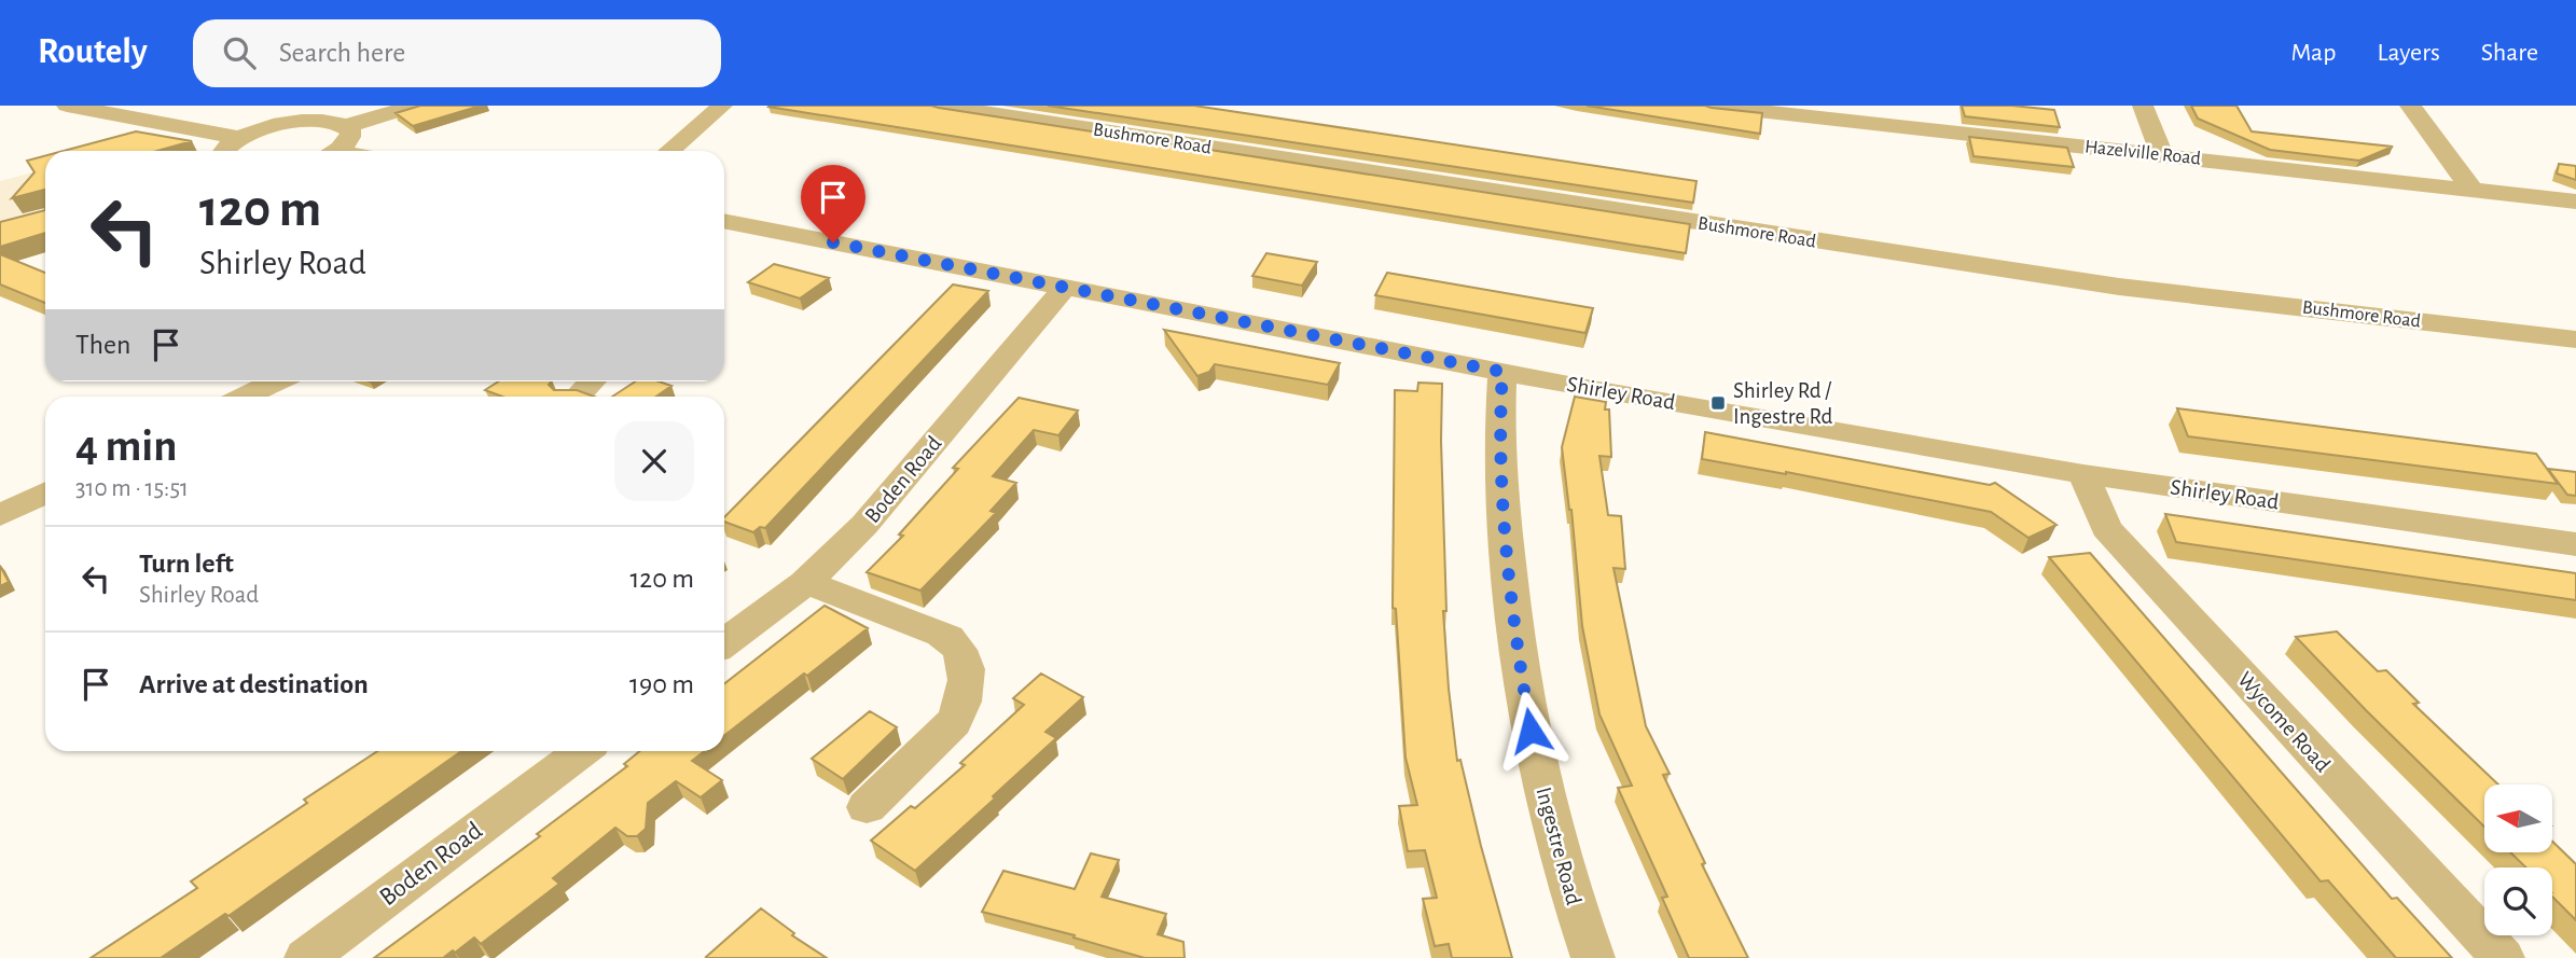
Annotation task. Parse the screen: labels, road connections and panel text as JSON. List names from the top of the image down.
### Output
{
  "streets": {
    "street": [
      "Bushmore Road",
      "Hazelville Road",
      "Shirley Road",
      "Boden Road",
      "Wycome Road",
      "Ingestre Road"
    ]
  },
  "crossings": [
    ["Shirley Road", "Boden Road"],
    ["Shirley Road", "Wycome Road"],
    ["Shirley Road", "Ingestre Road"]
  ],
  "places": {
    "transit": ["Shirley Rd / Ingestre Rd"]
  },
  "north": "left",
  "page": {
    "header": "Routely",
    "search": "Search here",
    "nav": ["Map", "Layers", "Share"],
    "turn": ["120 m", "Shirley Road"],
    "then": "Then",
    "heading": ["4 min", "310 m · 15:51"],
    "list": [
      {
        "name": "Turn left",
        "note": "Shirley Road",
        "value": "120 m"
      },
      {
        "name": "Arrive at destination",
        "value": "190 m"
      }
    ]
  }
}
